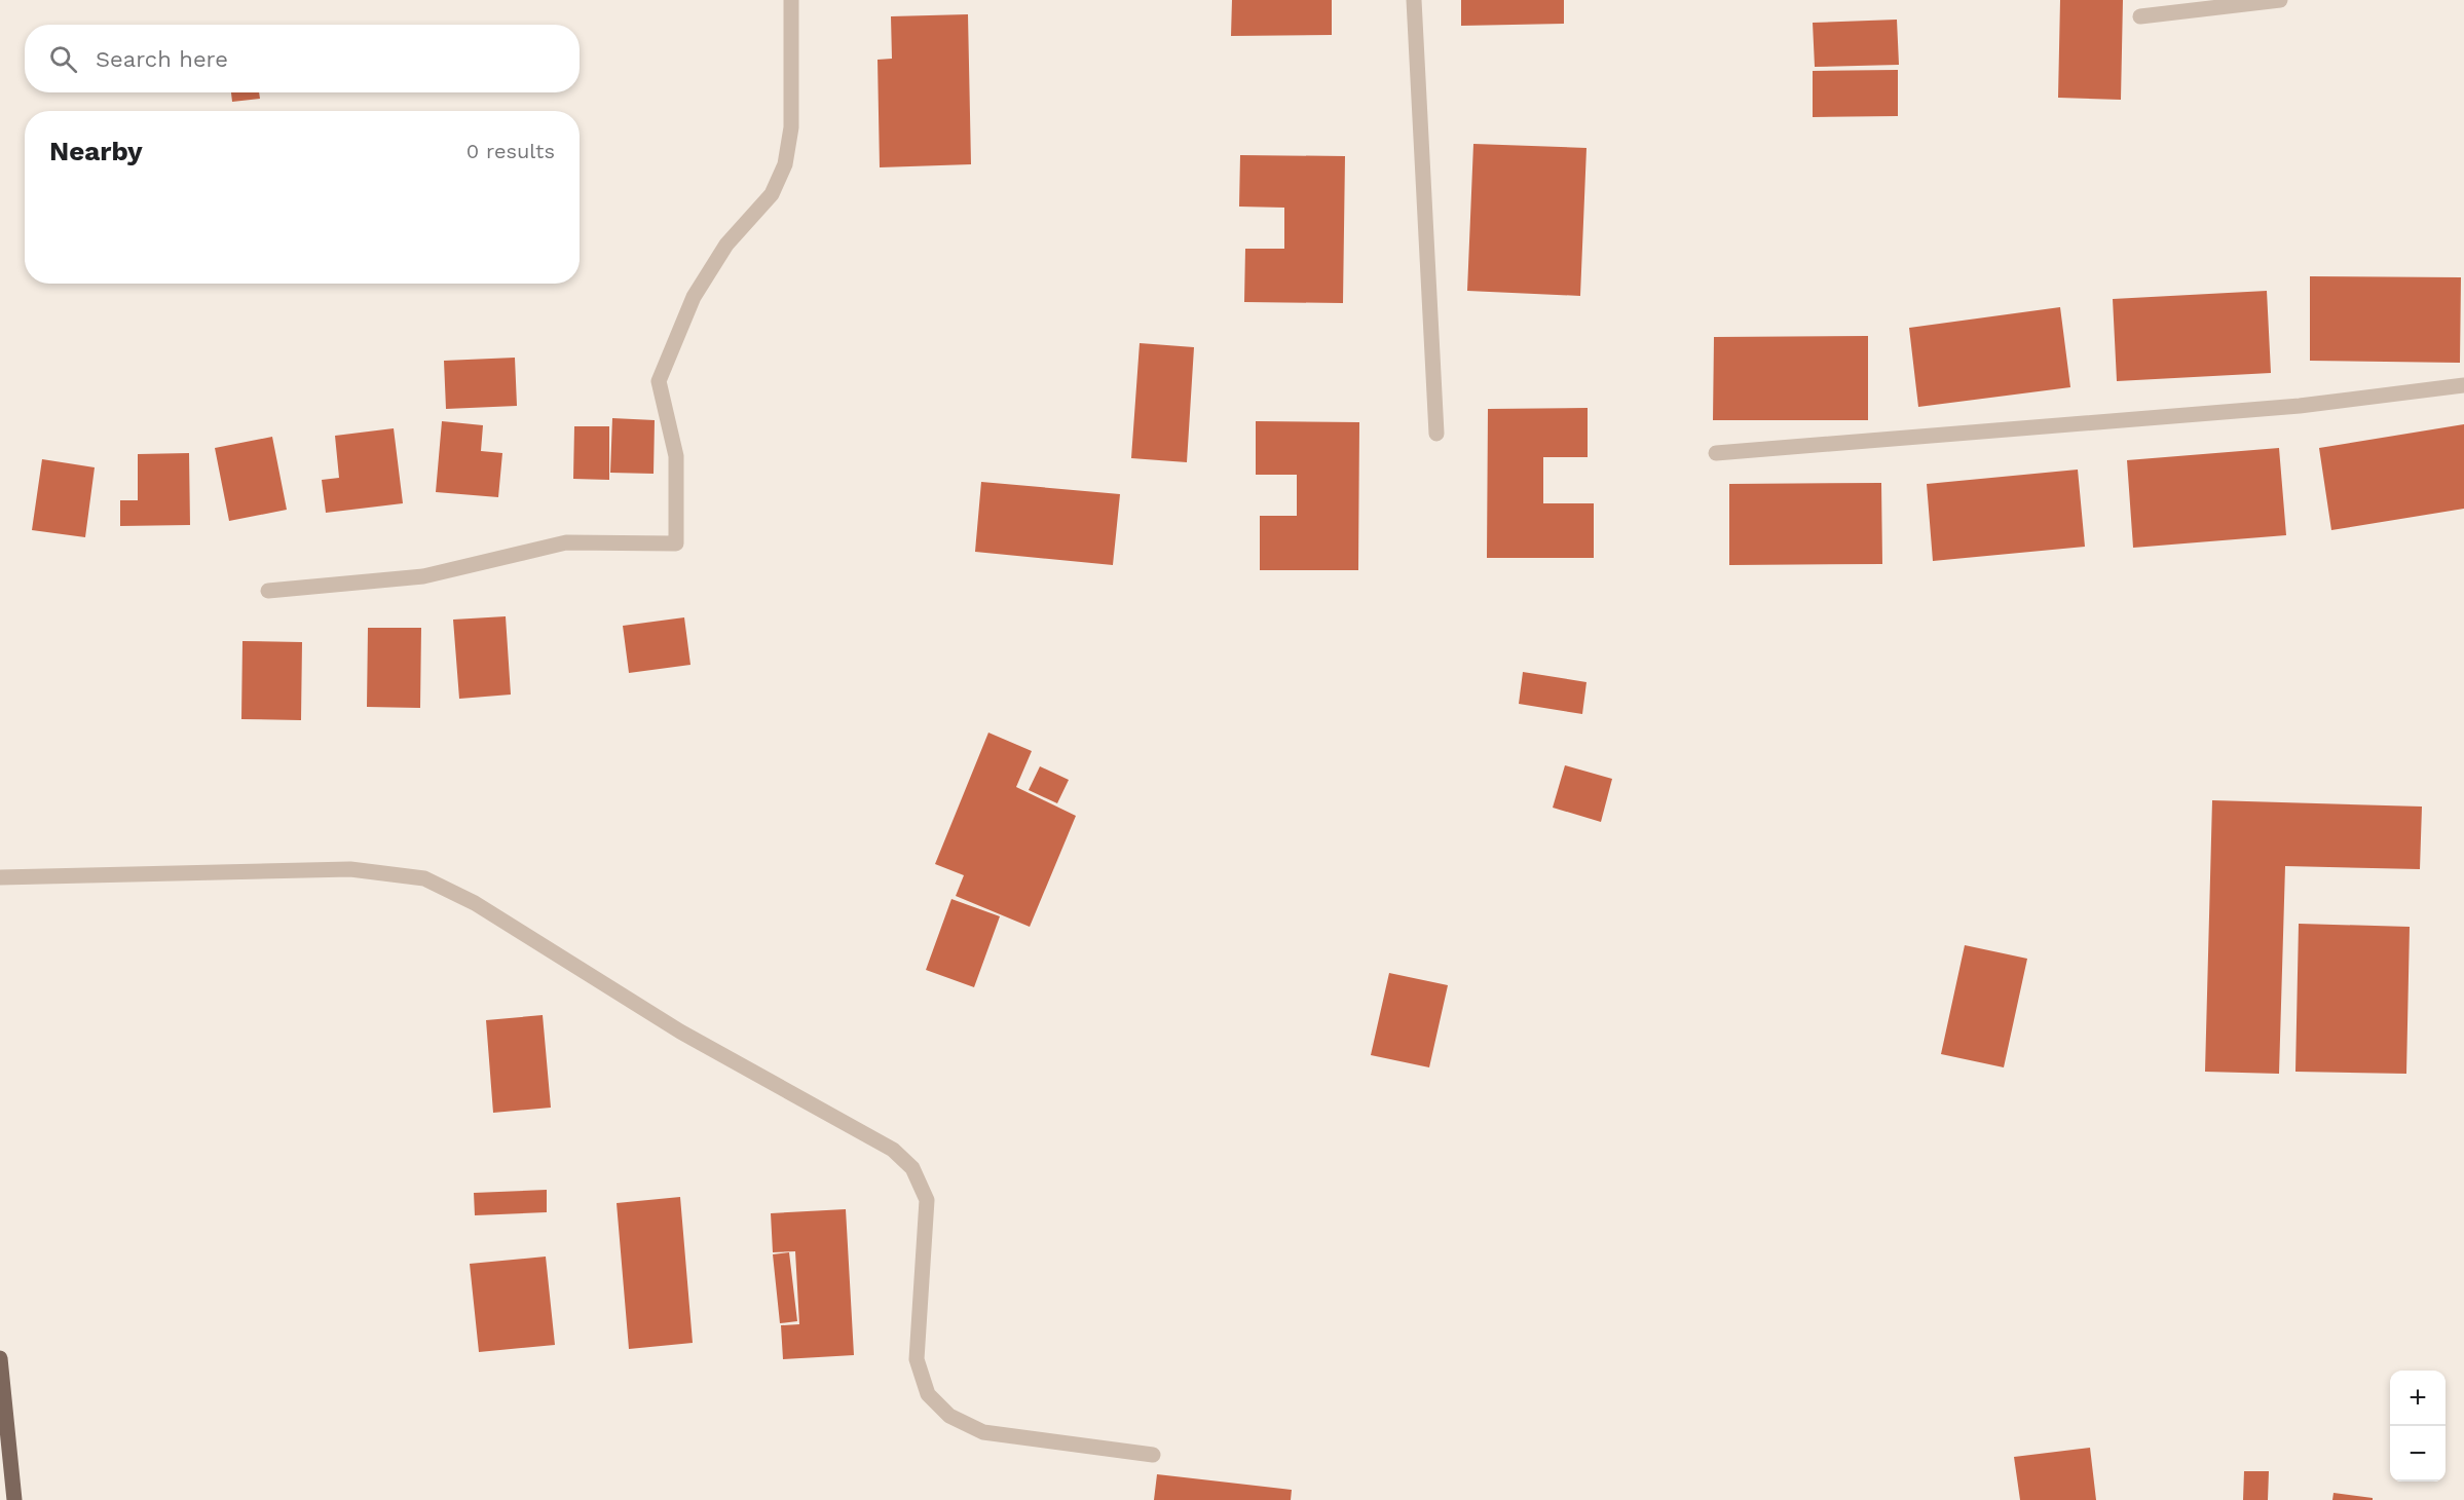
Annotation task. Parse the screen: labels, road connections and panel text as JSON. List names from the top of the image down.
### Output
{
  "page": {
    "search": "Search here",
    "heading": ["Nearby", "0 results"],
    "map_buttons": ["+", "−"]
  }
}
